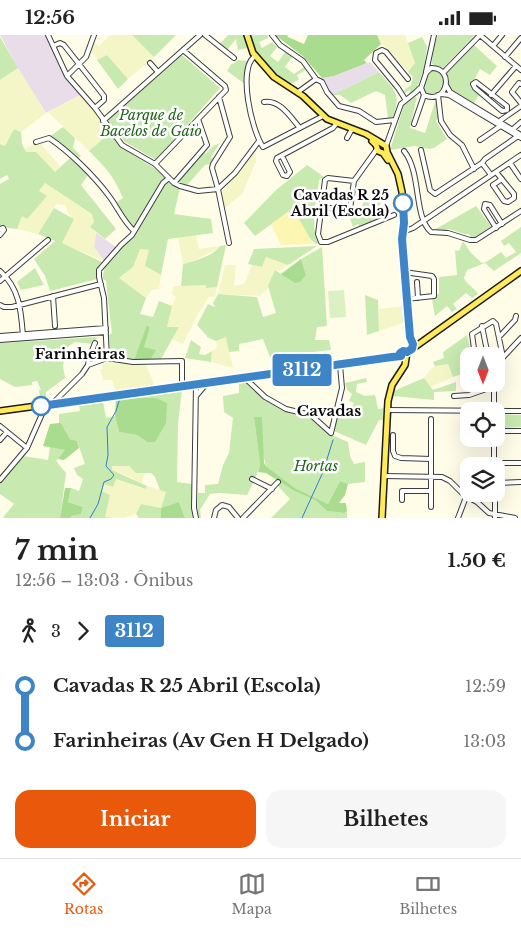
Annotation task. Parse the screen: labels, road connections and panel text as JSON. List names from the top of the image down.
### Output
{
  "districts": ["Farinheiras", "Cavadas"],
  "parks": ["Parque de Bacelos de Gaio", "Hortas"],
  "places": ["Cavadas R 25 Abril (Escola)"],
  "lines": ["bus line 3112"],
  "north": "bottom",
  "page": {
    "status": "12:56",
    "on_map": "3112",
    "heading": ["7 min", "12:56 – 13:03 · Ônibus", "1.50 €"],
    "legs": ["3", "3112"],
    "list": [
      {
        "name": "Cavadas R 25 Abril (Escola)",
        "value": "12:59"
      },
      {
        "name": "Farinheiras (Av Gen H Delgado)",
        "value": "13:03"
      }
    ],
    "buttons": ["Iniciar", "Bilhetes"],
    "tabs": ["Rotas", "Mapa", "Bilhetes"]
  }
}
